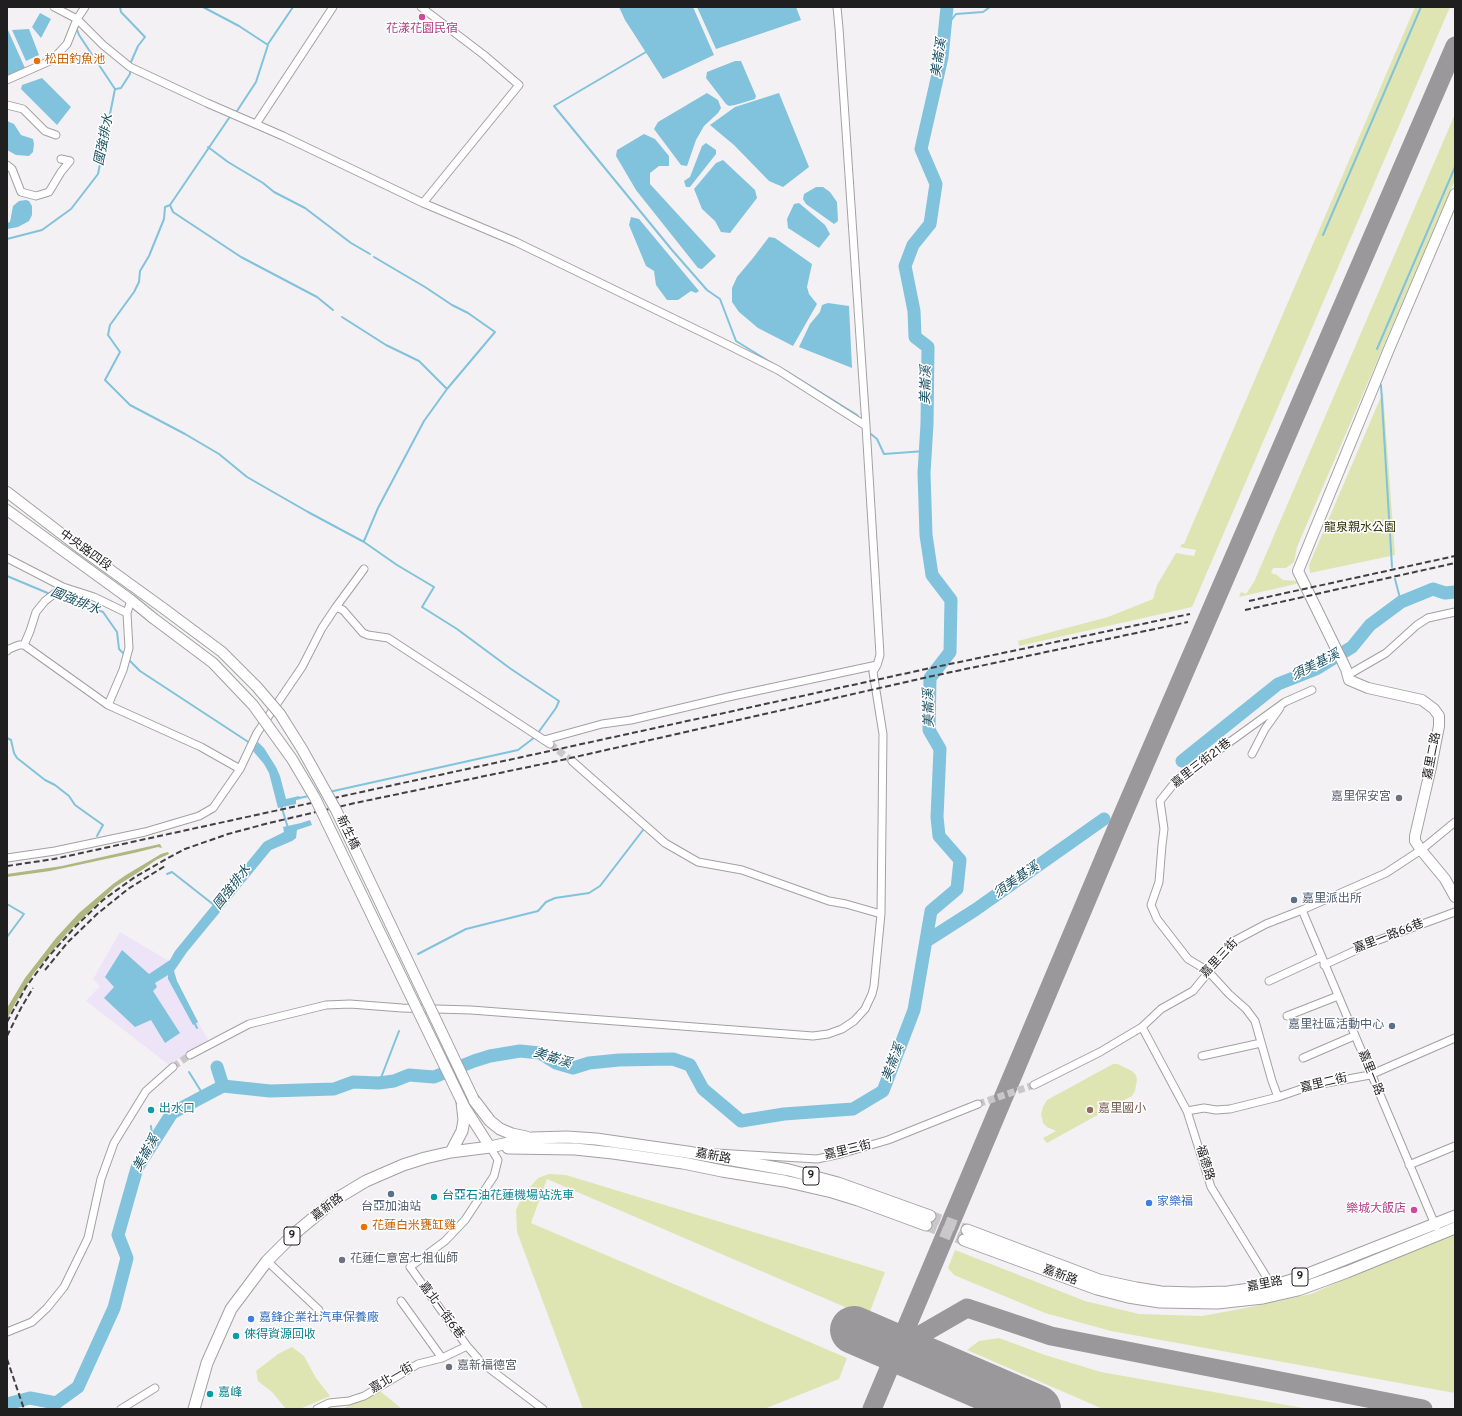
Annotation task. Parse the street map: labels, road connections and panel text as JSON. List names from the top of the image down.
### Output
{
  "streets": {
    "main road": ["嘉新路", "9", "嘉里路"],
    "street": [
      "中央路四段",
      "嘉里二路",
      "嘉里三街21巷",
      "新生橋",
      "嘉里一路66巷",
      "嘉里三街",
      "嘉里一路",
      "嘉里二街",
      "福德路",
      "嘉北一街6巷",
      "嘉北一街"
    ]
  },
  "crossings": [
    ["中央路四段", "新生橋"],
    ["嘉里二路", "嘉里三街"],
    ["嘉里三街21巷", "嘉里三街"],
    ["嘉里一路66巷", "嘉里一路"],
    ["嘉里三街", "嘉里一路"],
    ["嘉里三街", "嘉新路"],
    ["嘉里三街", "福德路"],
    ["嘉里一路", "嘉里二街"],
    ["嘉里一路", "嘉里路"],
    ["嘉里二街", "福德路"],
    ["嘉新路", "嘉里路"],
    ["嘉新路", "嘉北一街6巷"],
    ["福德路", "嘉里路"],
    ["嘉北一街6巷", "嘉北一街"]
  ],
  "water": ["美崙溪", "國強排水", "須美基溪"],
  "parks": ["龍泉親水公園"],
  "places": [
    "花漾花園民宿",
    "松田釣魚池",
    "嘉里保安宮",
    "嘉里派出所",
    "嘉里社區活動中心",
    "出水口",
    "嘉里國小",
    "台亞加油站",
    "台亞石油花蓮機場站洗車",
    "家樂福",
    "樂城大飯店",
    "花蓮白米甕缸雞",
    "花蓮仁意宮七祖仙師",
    "嘉鋒企業社汽車保養廠",
    "倈得資源回收",
    "嘉新福德宮",
    "嘉峰"
  ]
}
